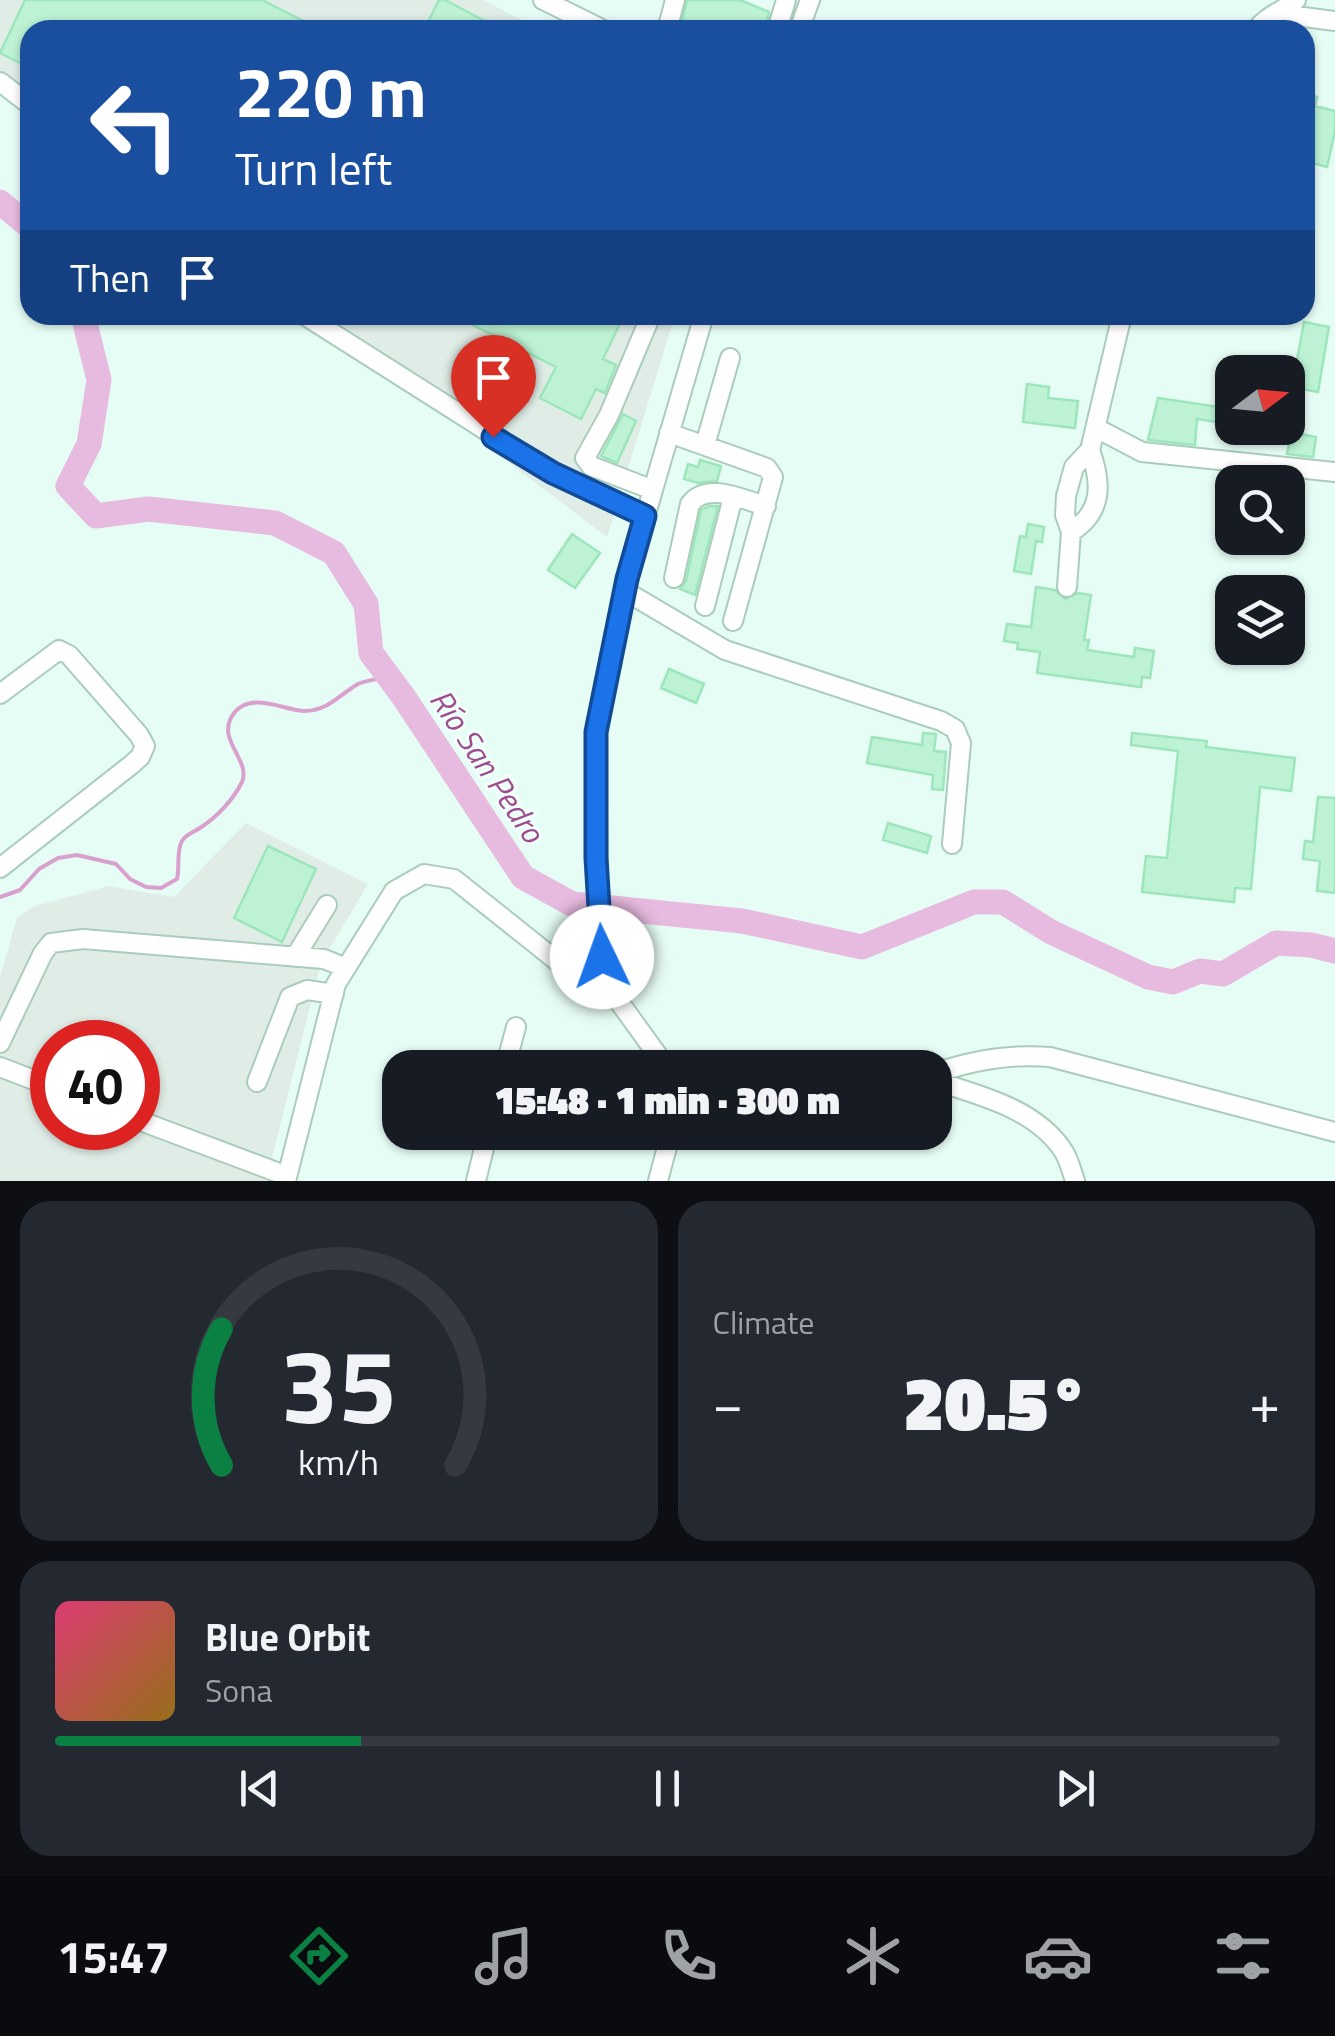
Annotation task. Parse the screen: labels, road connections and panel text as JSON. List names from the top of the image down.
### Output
{
  "water": ["Río San Pedro"],
  "north": "right",
  "page": {
    "turn": ["220 m", "Turn left"],
    "then": "Then",
    "limit": "40",
    "trip": "15:48 · 1 min · 300 m",
    "tile": "Climate",
    "heat": ["−", "20.5°", "+"],
    "song": ["Blue Orbit", "Sona"],
    "tabs": "15:47",
    "gauge": ["35", "km/h"]
  }
}
